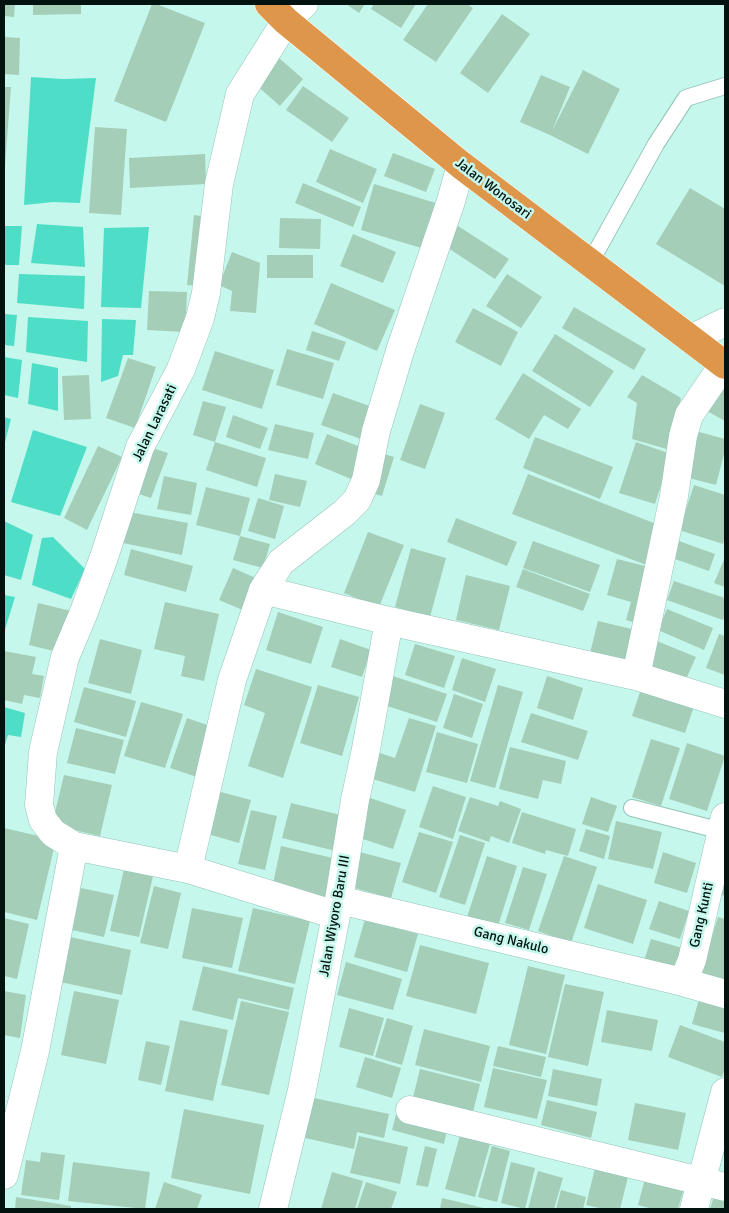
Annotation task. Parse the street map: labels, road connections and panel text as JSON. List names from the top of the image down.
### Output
{
  "streets": {
    "highway": ["Jalan Wonosari"],
    "street": [
      "Jalan Larasati",
      "Gang Kunti",
      "Jalan Wiyoro Baru III",
      "Gang Nakulo"
    ]
  },
  "crossings": [
    ["Jalan Wonosari", "Jalan Larasati"],
    ["Jalan Larasati", "Gang Nakulo"],
    ["Gang Kunti", "Gang Nakulo"],
    ["Jalan Wiyoro Baru III", "Gang Nakulo"]
  ]
}
